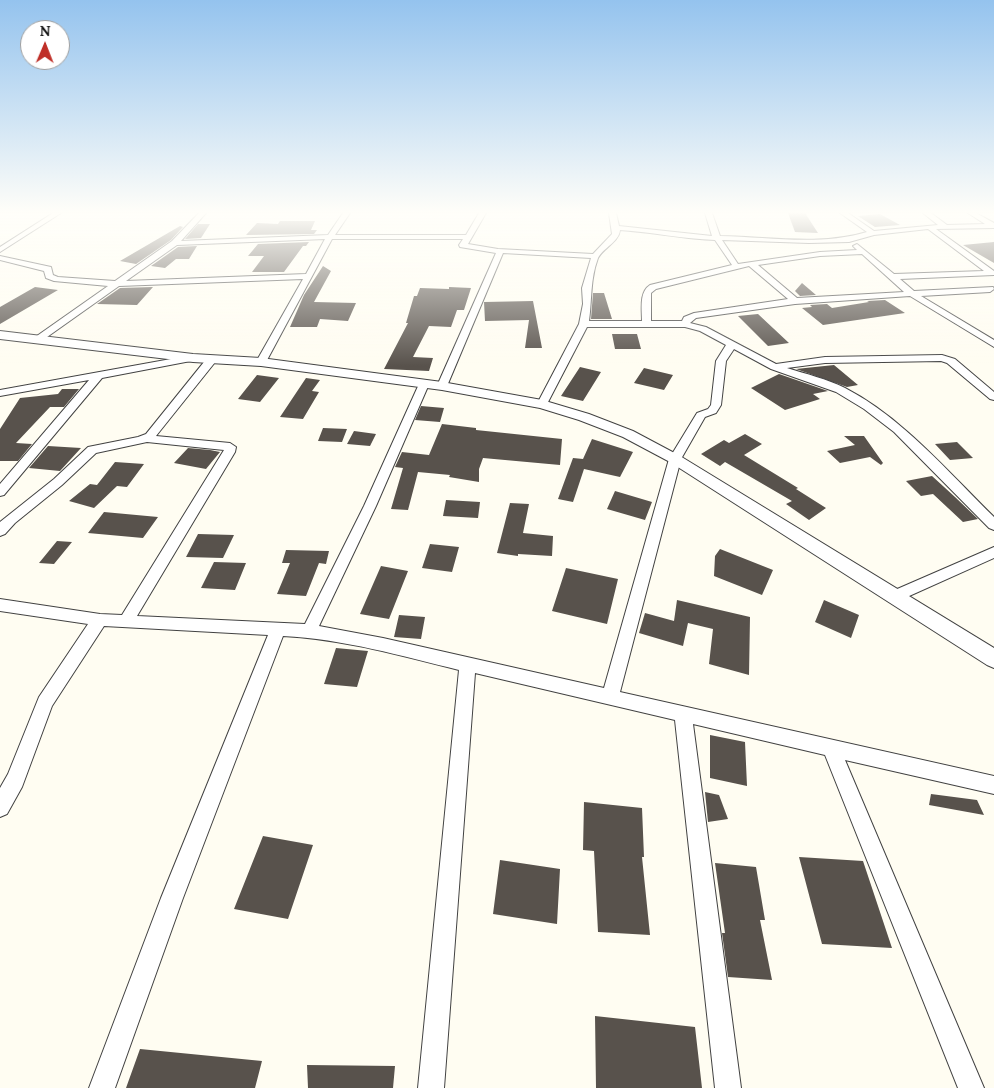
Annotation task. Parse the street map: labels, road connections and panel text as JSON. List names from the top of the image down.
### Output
{
  "north": "top"
}
